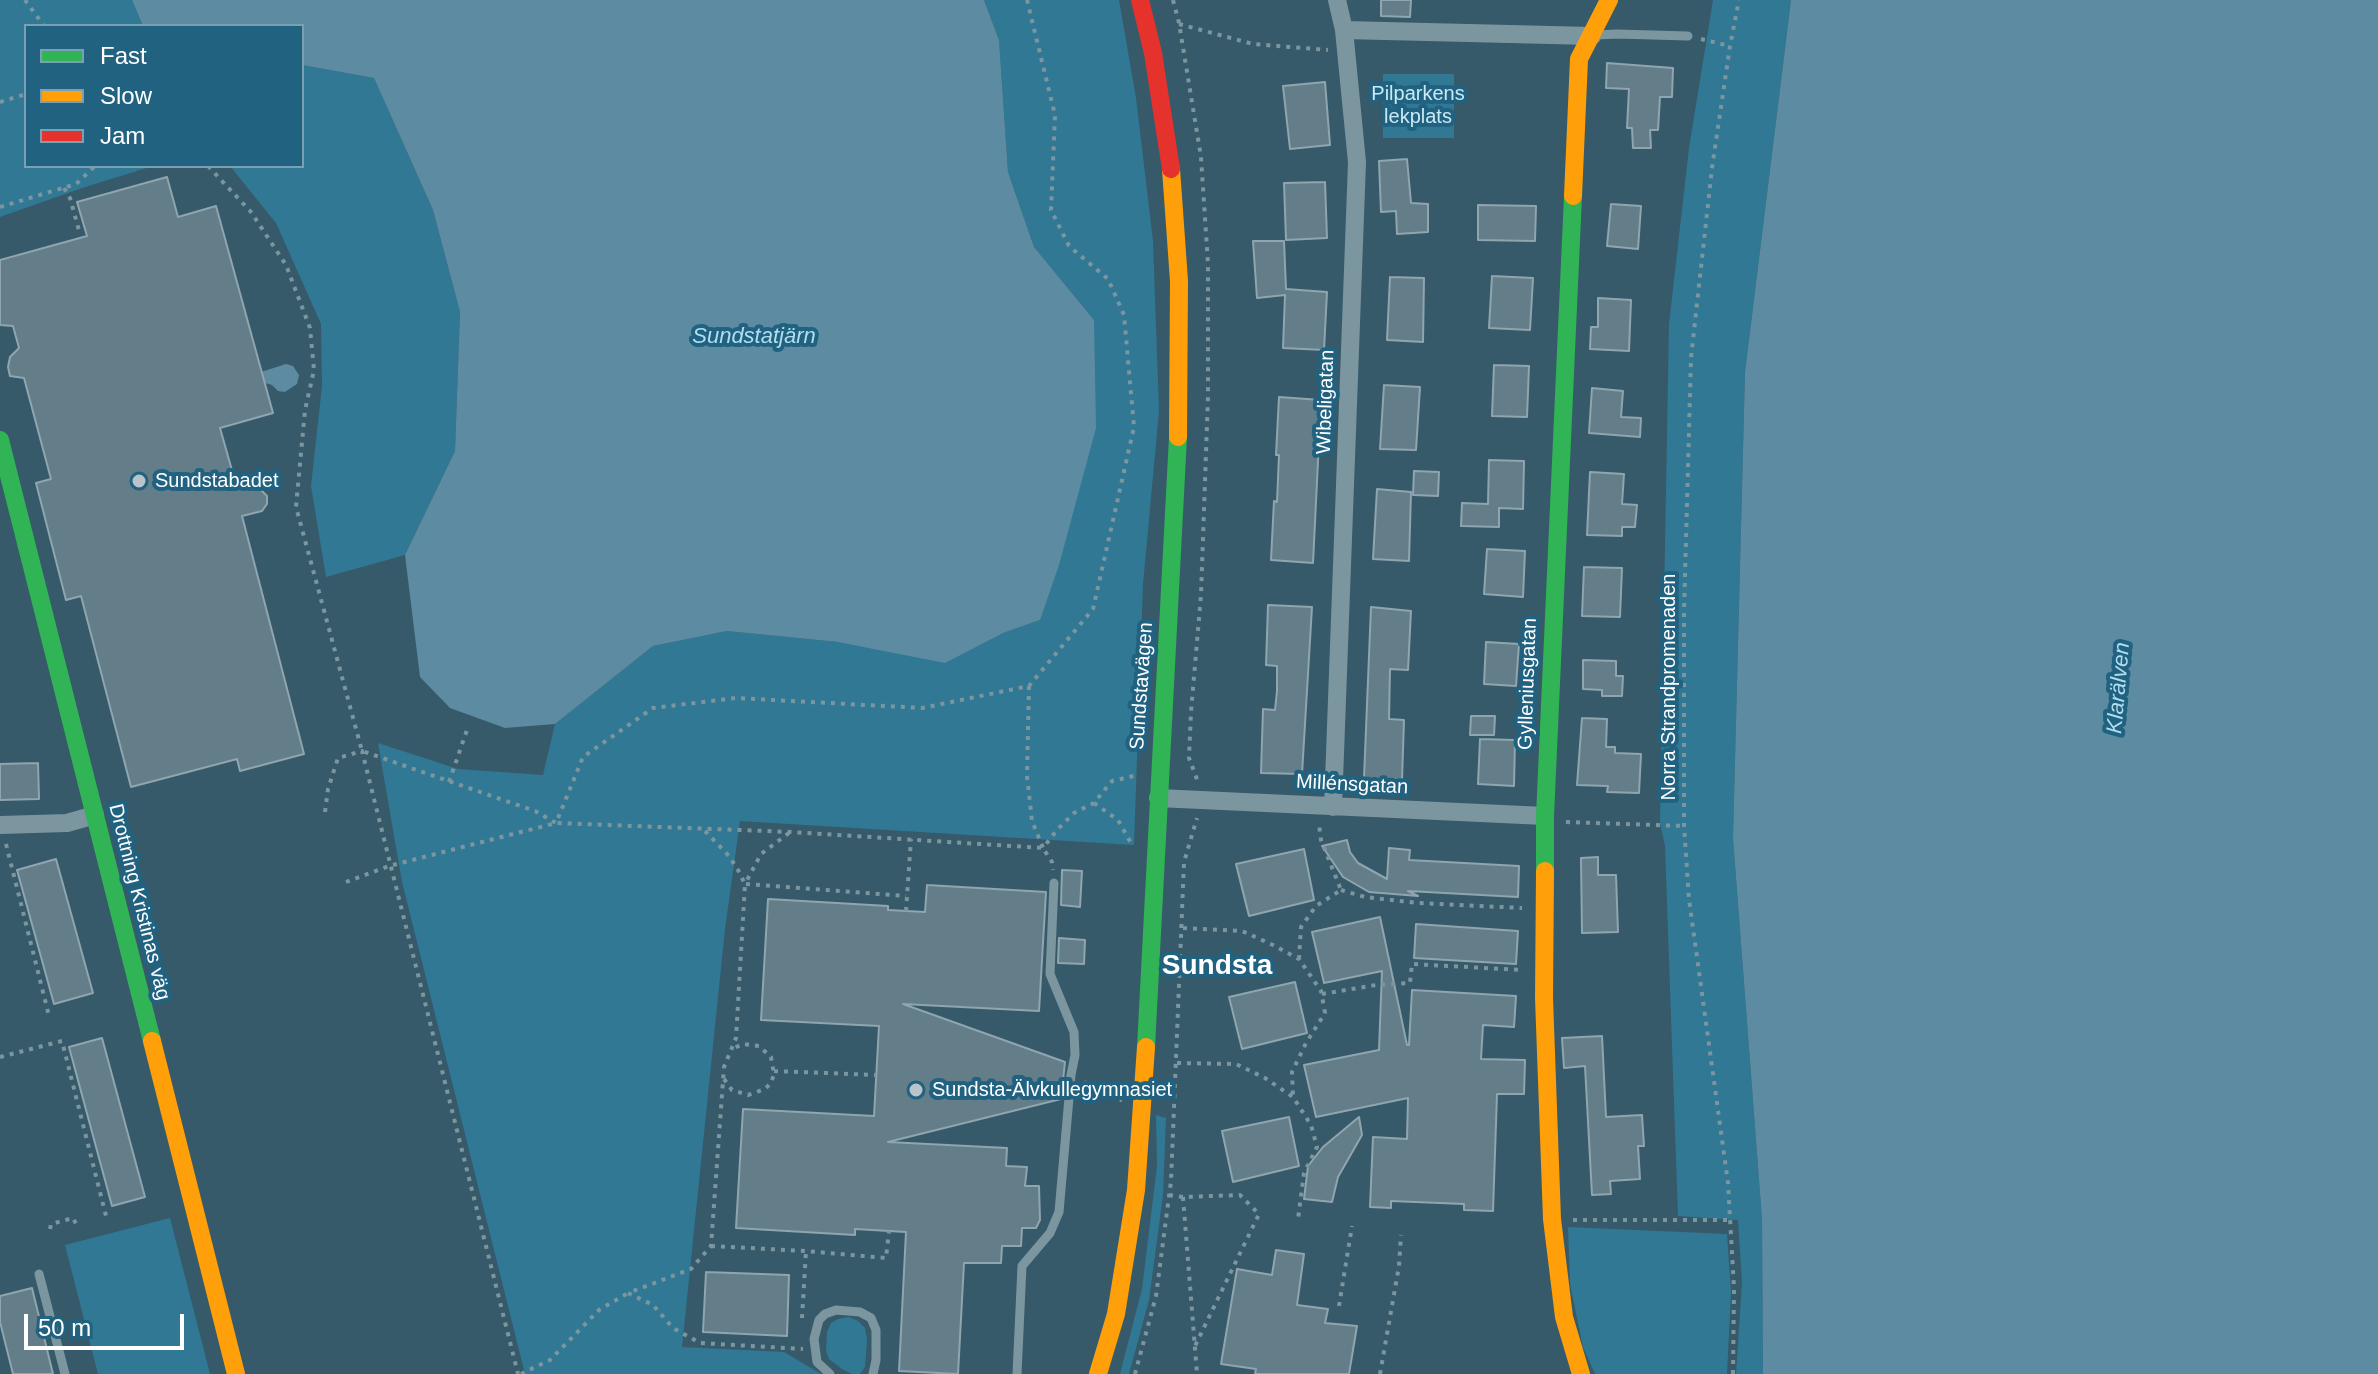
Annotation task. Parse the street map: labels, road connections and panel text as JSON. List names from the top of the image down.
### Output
{
  "streets": {
    "street": [
      "Wibeligatan",
      "Gylleniusgatan",
      "Sundstavägen",
      "Millénsgatan",
      "Drottning Kristinas väg"
    ],
    "path": ["Norra Strandpromenaden"]
  },
  "crossings": [
    ["Wibeligatan", "Millénsgatan"],
    ["Gylleniusgatan", "Millénsgatan"],
    ["Sundstavägen", "Millénsgatan"]
  ],
  "districts": ["Sundsta"],
  "water": ["Sundstatjärn", "Klarälven"],
  "parks": ["Pilparkens lekplats"],
  "places": ["Sundstabadet", "Sundsta-Älvkullegymnasiet"],
  "legend": ["Fast", "Slow", "Jam"],
  "scale_bar": "50 m"
}
